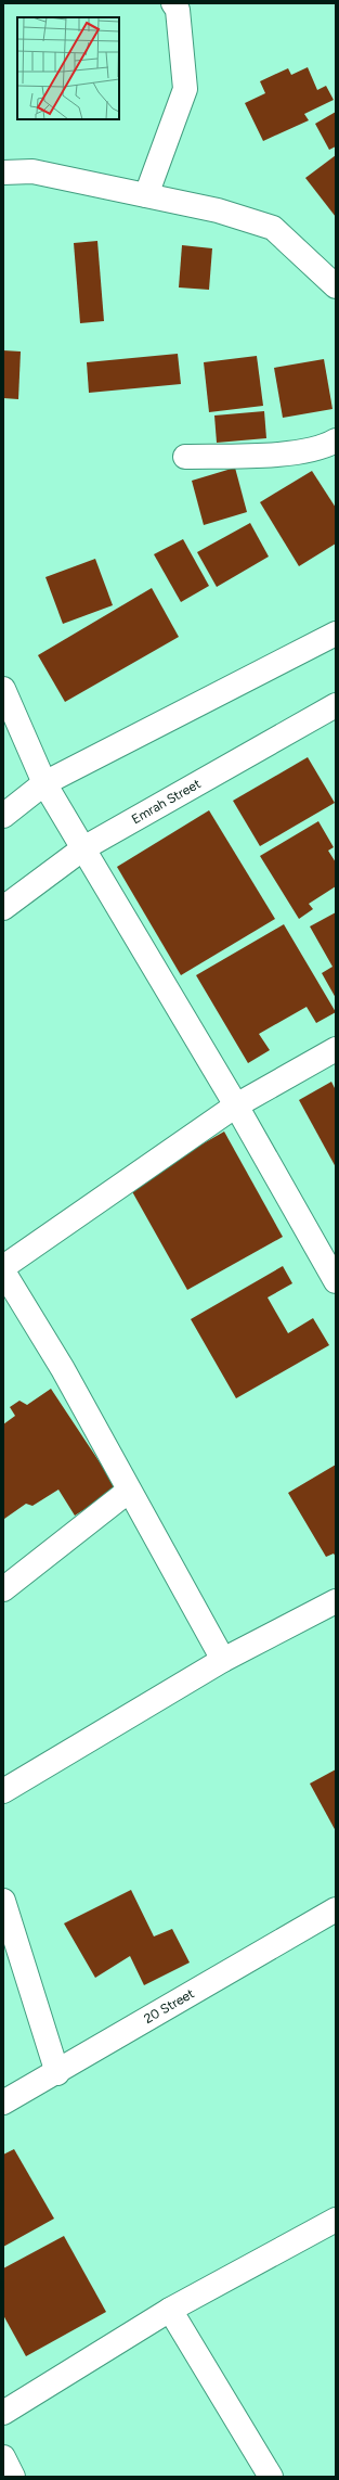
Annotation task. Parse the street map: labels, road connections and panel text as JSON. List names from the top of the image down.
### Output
{
  "streets": {
    "street": ["Emrah Street", "20 Street"]
  }
}
